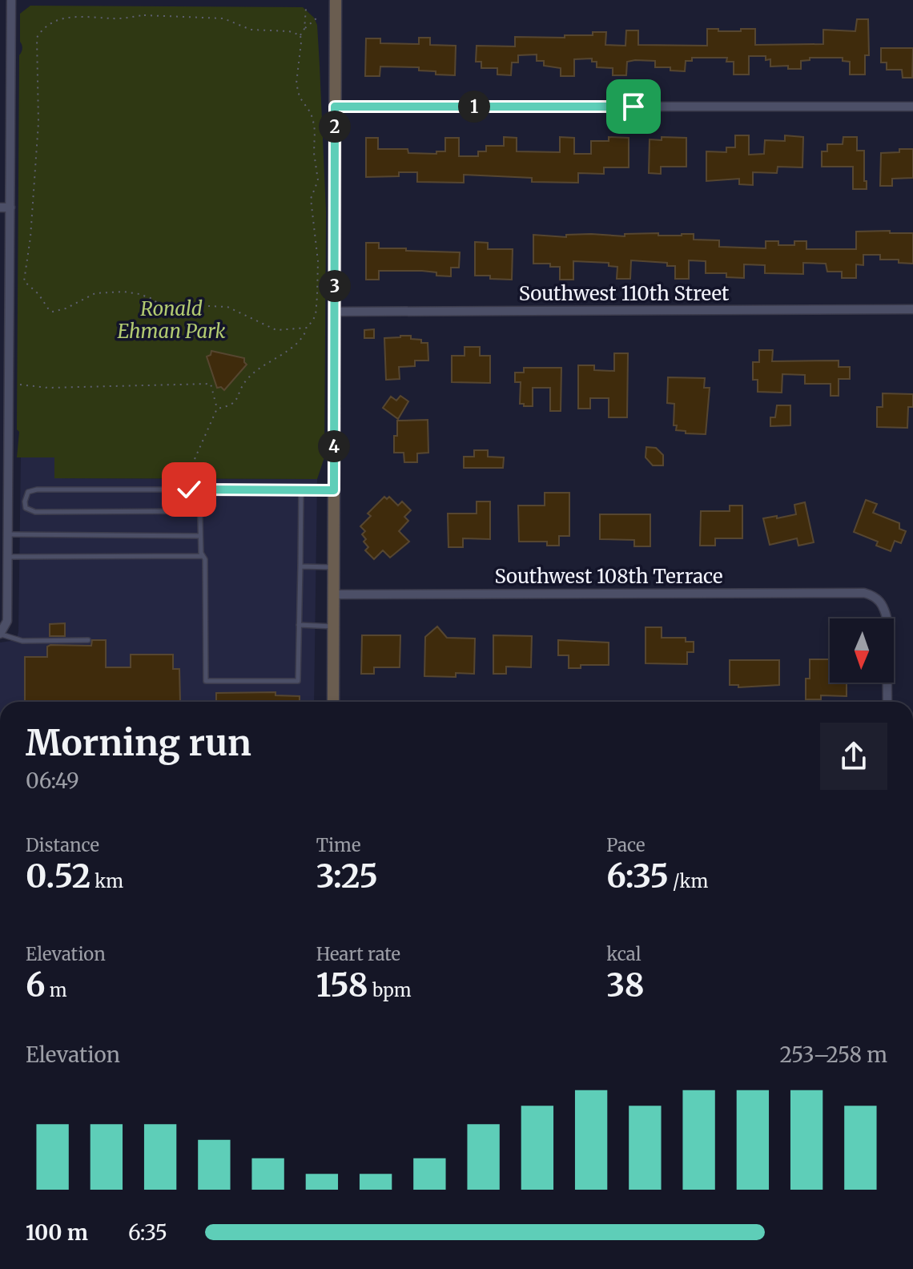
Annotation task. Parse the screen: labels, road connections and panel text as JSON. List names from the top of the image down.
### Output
{
  "streets": {
    "street": ["Southwest 110th Street", "Southwest 108th Terrace"]
  },
  "parks": ["Ronald Ehman Park"],
  "north": "bottom",
  "page": {
    "pins": [
      "1",
      "2",
      "3",
      "4"
    ],
    "heading": ["Morning run", "06:49"],
    "stats": [
      ["Distance", "0.52 km"],
      ["Time", "3:25"],
      ["Pace", "6:35 /km"],
      ["Elevation", "6 m"],
      ["Heart rate", "158 bpm"],
      ["kcal", "38"]
    ],
    "chart": ["Elevation", "253–258 m"],
    "list": [
      {
        "name": "100 m",
        "note": "6:35"
      }
    ]
  }
}
